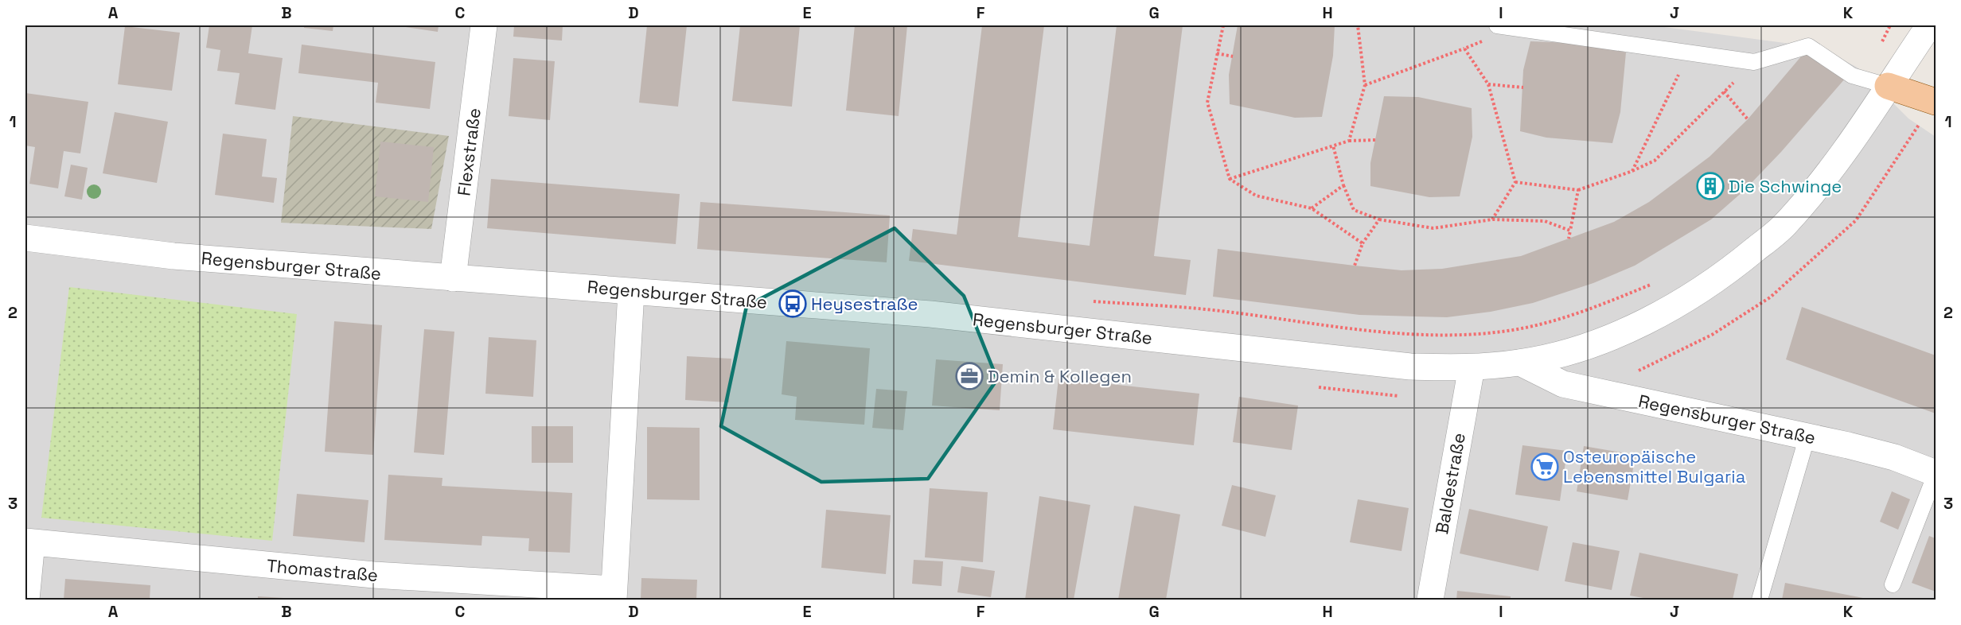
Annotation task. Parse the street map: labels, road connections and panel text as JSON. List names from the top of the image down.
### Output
{
  "streets": {
    "street": [
      "Flexstraße",
      "Regensburger Straße",
      "Baldestraße",
      "Thomastraße"
    ]
  },
  "crossings": [
    ["Flexstraße", "Regensburger Straße"],
    ["Regensburger Straße", "Baldestraße"]
  ],
  "places": {
    "building": ["Die Schwinge"],
    "bus stop": ["Heysestraße"],
    "office": ["Demin & Kollegen"],
    "supermarket": ["Osteuropäische Lebensmittel Bulgaria"]
  },
  "grid": {
    "columns": [
      "A",
      "B",
      "C",
      "D",
      "E",
      "F",
      "G",
      "H",
      "I",
      "J",
      "K"
    ],
    "rows": ["1", "2", "3"]
  }
}
